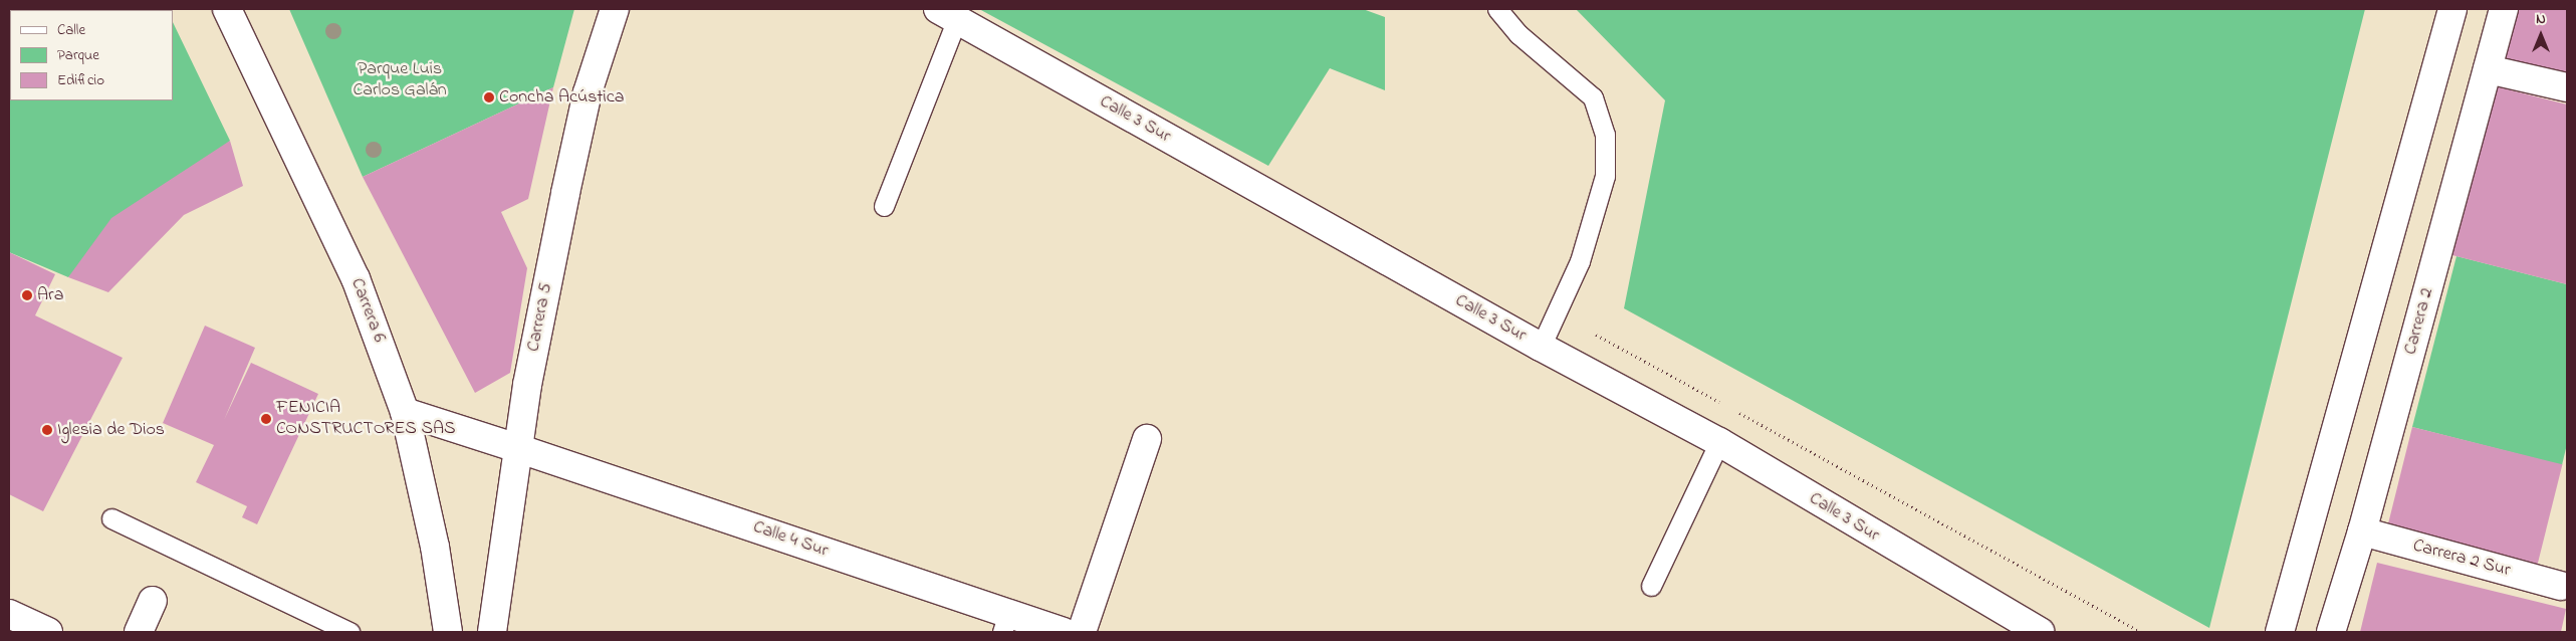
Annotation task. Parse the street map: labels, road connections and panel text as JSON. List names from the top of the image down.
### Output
{
  "streets": {
    "street": [
      "Calle 3 Sur",
      "Carrera 6",
      "Carrera 5",
      "Carrera 2",
      "Calle 4 Sur",
      "Carrera 2 Sur"
    ]
  },
  "crossings": [
    ["Carrera 6", "Calle 4 Sur"],
    ["Carrera 5", "Calle 4 Sur"],
    ["Carrera 2", "Carrera 2 Sur"]
  ],
  "parks": ["Parque Luis Carlos Galán"],
  "places": [
    "Concha Acústica",
    "Ara",
    "FENICIA CONSTRUCTORES SAS",
    "Iglesia de Dios"
  ],
  "legend": ["Calle", "Parque", "Edificio"],
  "north": "top"
}
